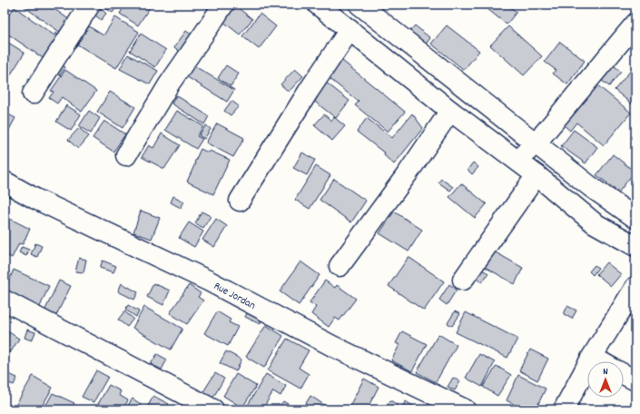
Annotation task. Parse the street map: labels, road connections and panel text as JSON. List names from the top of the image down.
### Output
{
  "streets": {
    "street": ["Rue Jordan"]
  },
  "north": "top"
}
